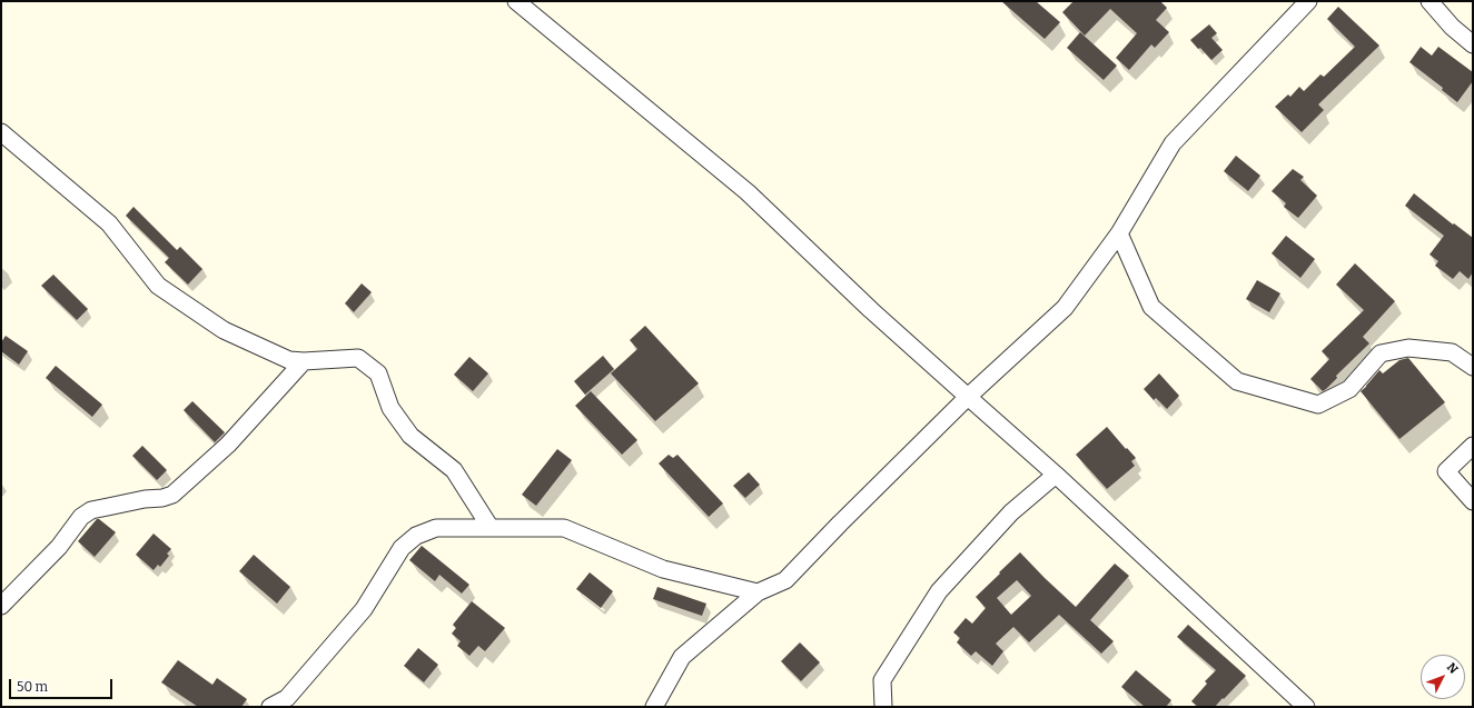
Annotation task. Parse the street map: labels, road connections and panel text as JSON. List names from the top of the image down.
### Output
{
  "scale_bar": "50 m",
  "north": "top right"
}
